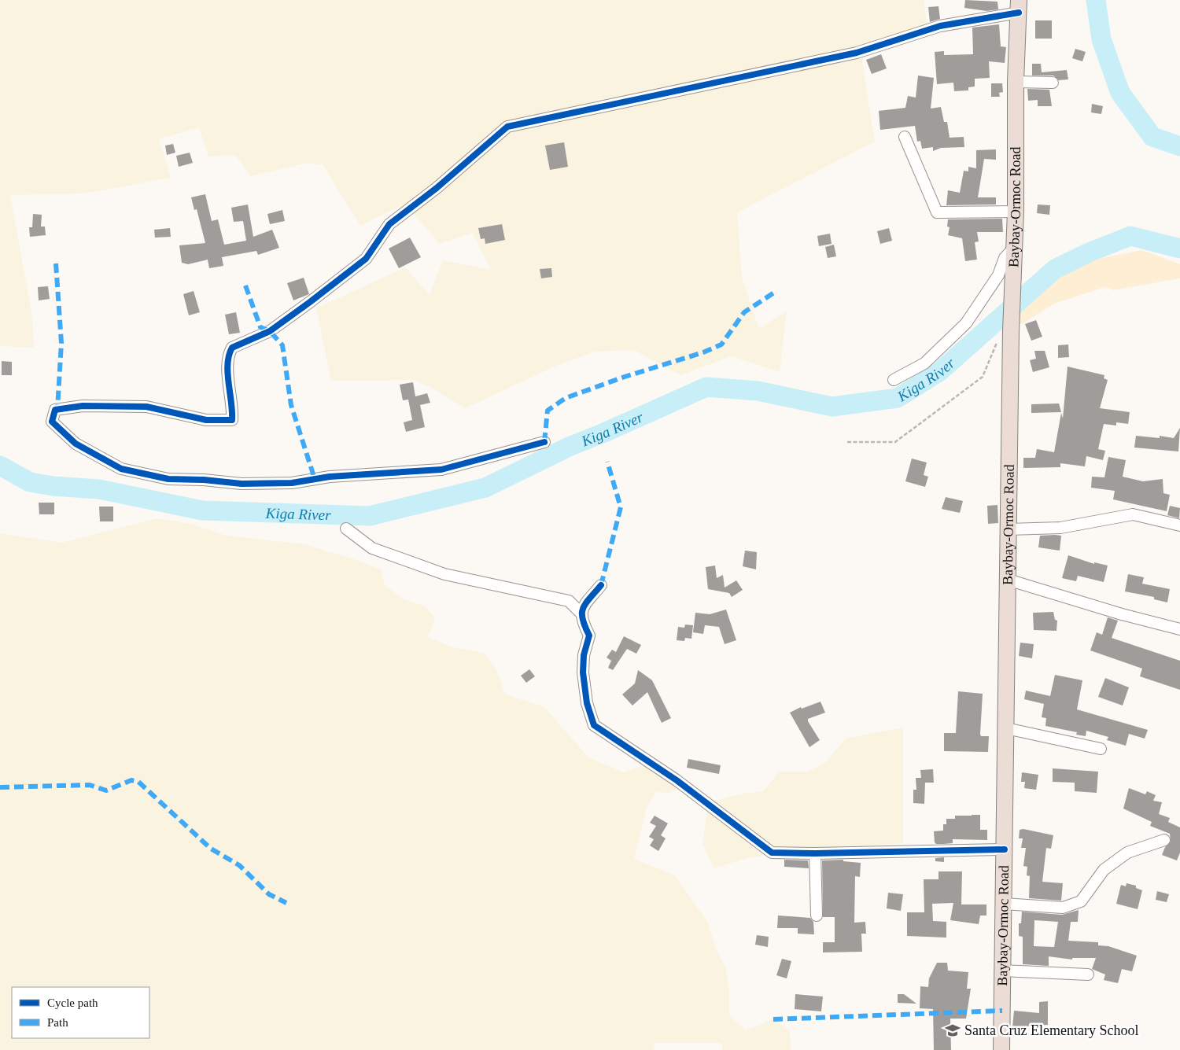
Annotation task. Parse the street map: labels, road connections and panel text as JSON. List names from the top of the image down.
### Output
{
  "streets": {
    "highway": ["Baybay-Ormoc Road"]
  },
  "water": ["Kiga River"],
  "places": {
    "school or university": ["Santa Cruz Elementary School"]
  },
  "legend": ["Cycle path", "Path"]
}
